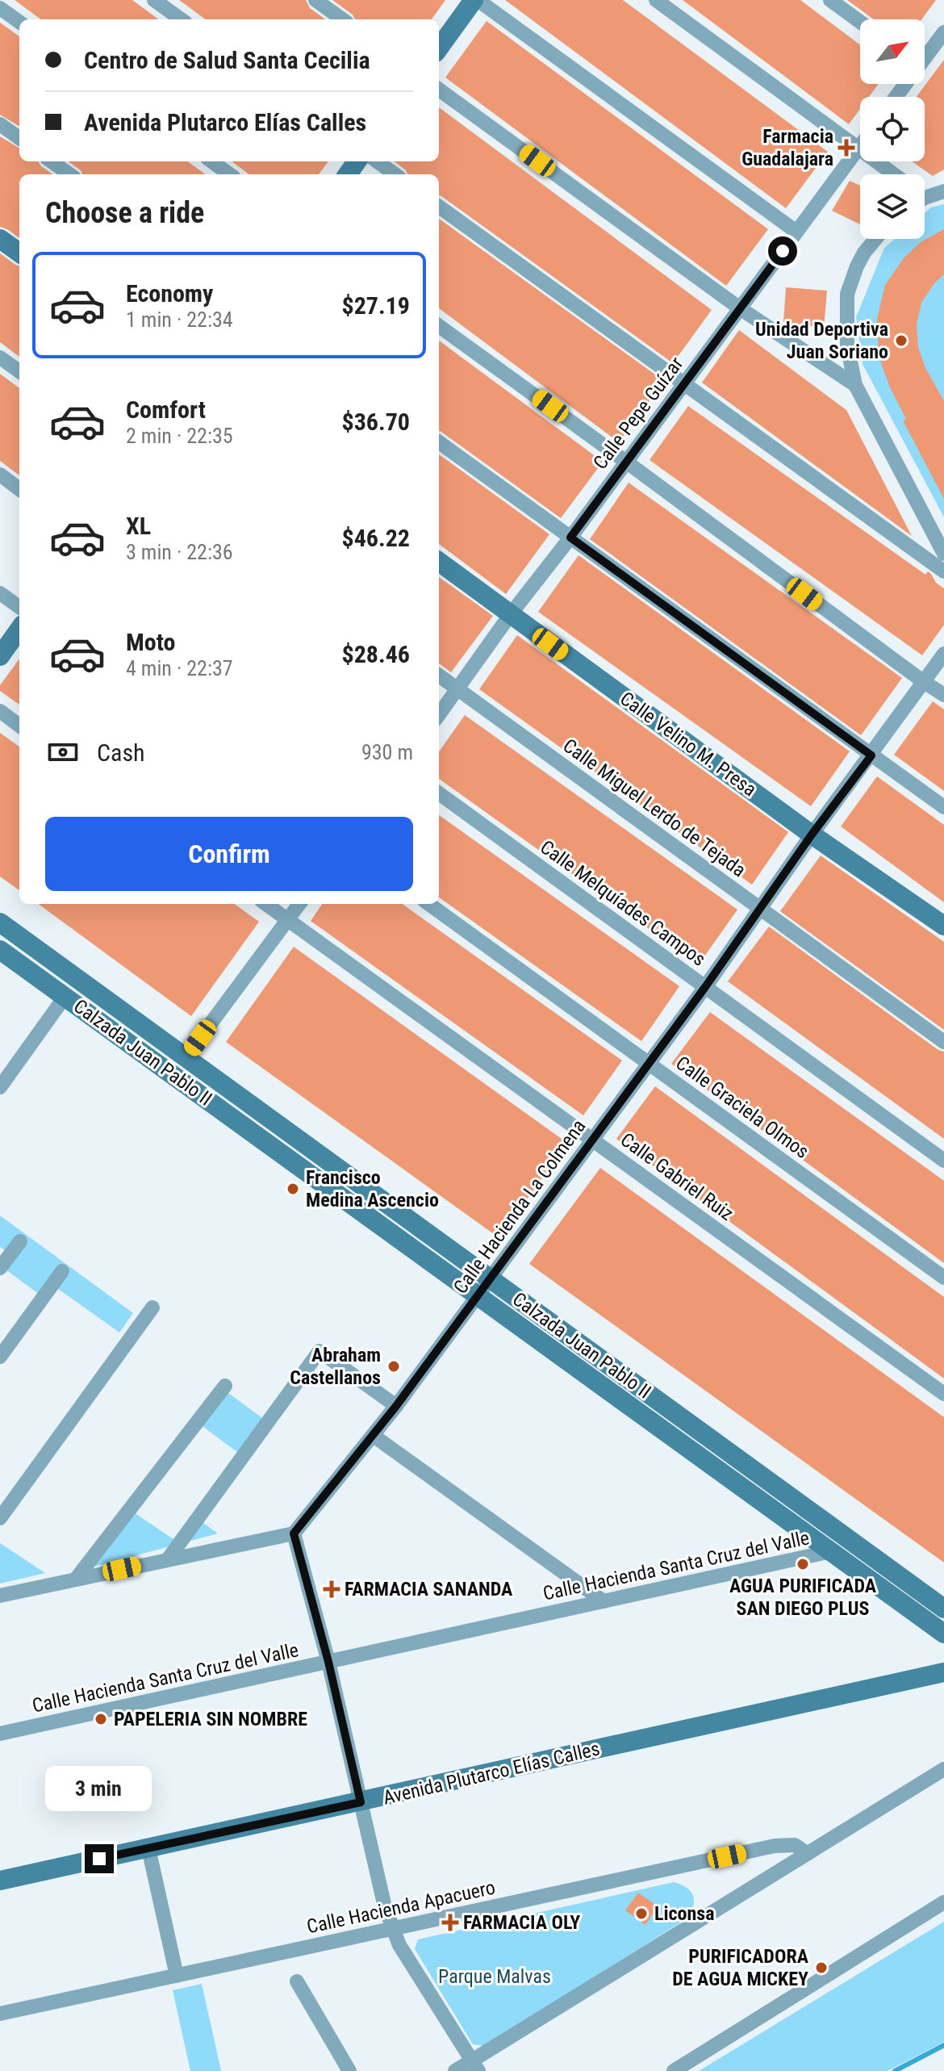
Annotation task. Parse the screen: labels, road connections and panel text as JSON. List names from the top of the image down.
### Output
{
  "streets": {
    "main road": ["Calle Velino M. Presa", "Calzada Juan Pablo II", "Avenida Plutarco Elías Calles"],
    "street": [
      "Calle Pepe Guízar",
      "Calle Miguel Lerdo de Tejada",
      "Calle Melquíades Campos",
      "Calle Graciela Olmos",
      "Calle Gabriel Ruiz",
      "Calle Hacienda La Colmena",
      "Calle Hacienda Santa Cruz del Valle",
      "Calle Hacienda Apacuero"
    ]
  },
  "crossings": [
    ["Calle Pepe Guízar", "Calle Velino M. Presa"],
    ["Calle Pepe Guízar", "Calle Miguel Lerdo de Tejada"],
    ["Calle Velino M. Presa", "Calle Hacienda La Colmena"],
    ["Calle Miguel Lerdo de Tejada", "Calle Hacienda La Colmena"],
    ["Calle Melquíades Campos", "Calle Hacienda La Colmena"],
    ["Calzada Juan Pablo II", "Calle Hacienda La Colmena"],
    ["Calzada Juan Pablo II", "Calle Hacienda Santa Cruz del Valle"],
    ["Calle Graciela Olmos", "Calle Hacienda La Colmena"],
    ["Calle Gabriel Ruiz", "Calle Hacienda La Colmena"]
  ],
  "parks": ["Parque Malvas"],
  "places": {
    "health": ["Farmacia Guadalajara", "FARMACIA SANANDA", "FARMACIA OLY"],
    "other": [
      "Unidad Deportiva Juan Soriano",
      "Francisco Medina Ascencio",
      "Abraham Castellanos",
      "AGUA PURIFICADA SAN DIEGO PLUS",
      "PAPELERIA SIN NOMBRE",
      "Liconsa",
      "PURIFICADORA DE AGUA MICKEY"
    ]
  },
  "north": "top right",
  "page": {
    "banner": ["Centro de Salud Santa Cecilia", "Avenida Plutarco Elías Calles"],
    "heading": "Choose a ride",
    "list": [
      {
        "name": "Economy",
        "note": "1 min · 22:34",
        "value": "$27.19"
      },
      {
        "name": "Comfort",
        "note": "2 min · 22:35",
        "value": "$36.70"
      },
      {
        "name": "XL",
        "note": "3 min · 22:36",
        "value": "$46.22"
      },
      {
        "name": "Moto",
        "note": "4 min · 22:37",
        "value": "$28.46"
      }
    ],
    "pay": ["Cash", "930 m"],
    "buttons": "Confirm",
    "bubble": "3 min"
  }
}
